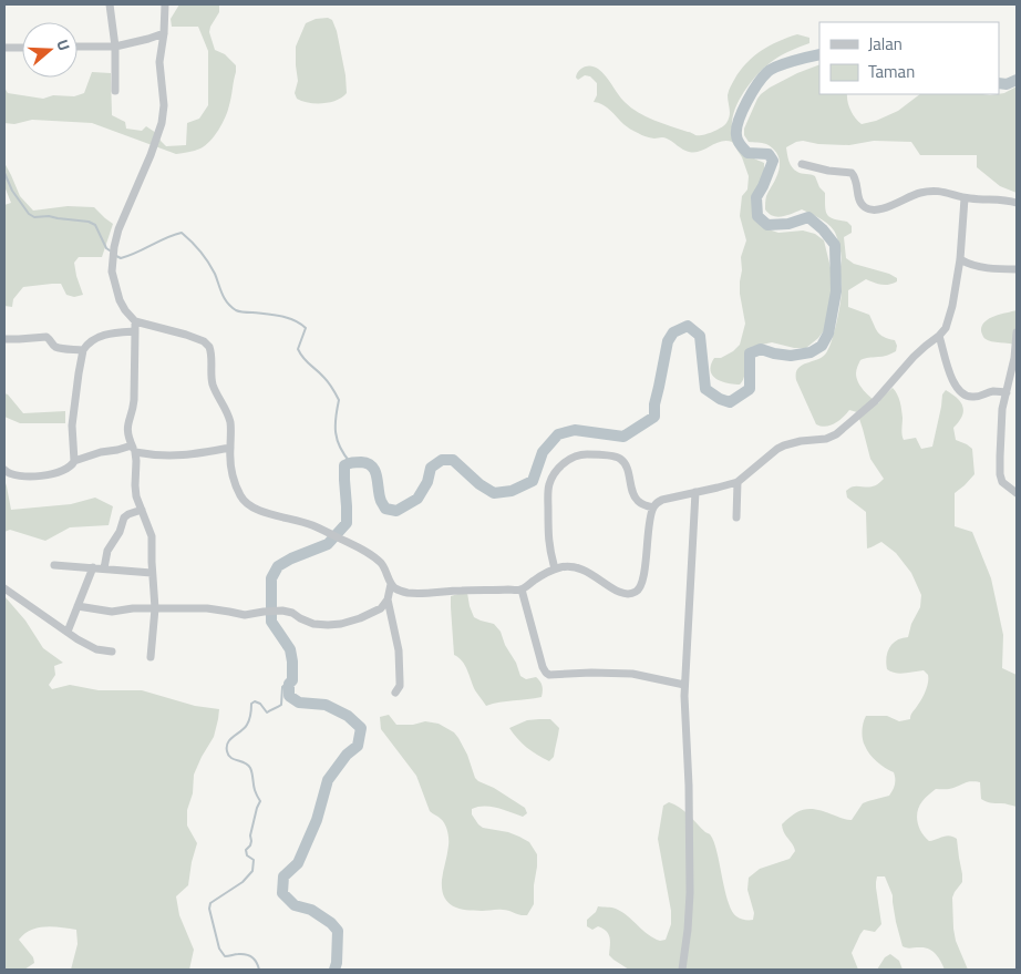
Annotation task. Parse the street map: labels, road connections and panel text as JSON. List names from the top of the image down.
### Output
{
  "legend": ["Jalan", "Taman"],
  "north": "right"
}
